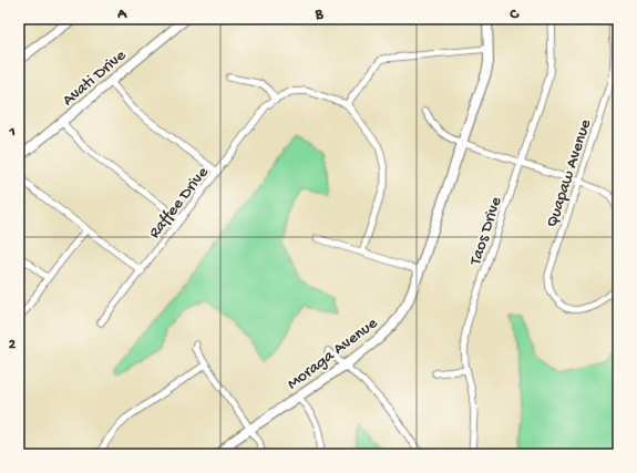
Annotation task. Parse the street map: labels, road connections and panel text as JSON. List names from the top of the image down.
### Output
{
  "streets": {
    "main road": ["Avati Drive", "Moraga Avenue"],
    "street": ["Quapaw Avenue", "Raffee Drive", "Taos Drive"]
  },
  "grid": {
    "columns": ["A", "B", "C"],
    "rows": ["1", "2"]
  }
}
